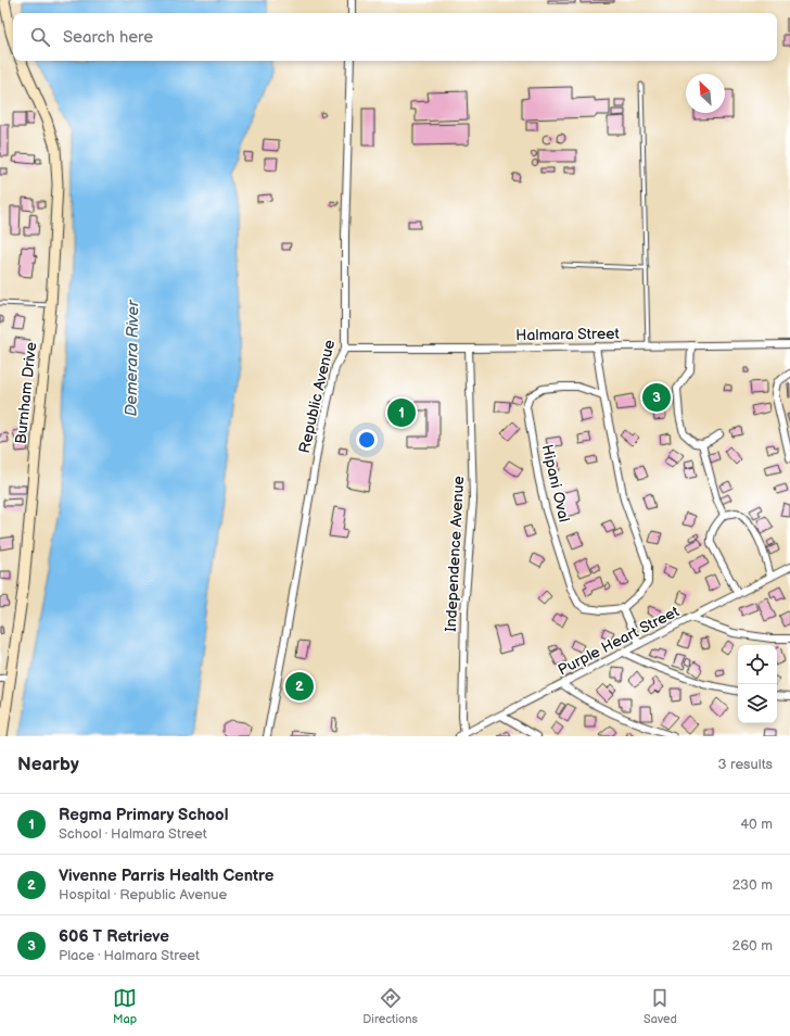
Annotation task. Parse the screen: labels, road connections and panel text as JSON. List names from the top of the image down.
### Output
{
  "streets": {
    "street": [
      "Halmara Street",
      "Burnham Drive",
      "Republic Avenue",
      "Hipani Oval",
      "Independence Avenue",
      "Purple Heart Street"
    ]
  },
  "crossings": [
    ["Halmara Street", "Republic Avenue"],
    ["Halmara Street", "Independence Avenue"],
    ["Independence Avenue", "Purple Heart Street"]
  ],
  "water": ["Demerara River"],
  "north": "top left",
  "page": {
    "search": "Search here",
    "pins": ["3", "1", "2"],
    "heading": ["Nearby", "3 results"],
    "list": [
      {
        "mark": "1",
        "name": "Regma Primary School",
        "note": "School · Halmara Street",
        "value": "40 m"
      },
      {
        "mark": "2",
        "name": "Vivenne Parris Health Centre",
        "note": "Hospital · Republic Avenue",
        "value": "230 m"
      },
      {
        "mark": "3",
        "name": "606 T Retrieve",
        "note": "Place · Halmara Street",
        "value": "260 m"
      }
    ],
    "nav": ["Map", "Directions", "Saved"]
  }
}
